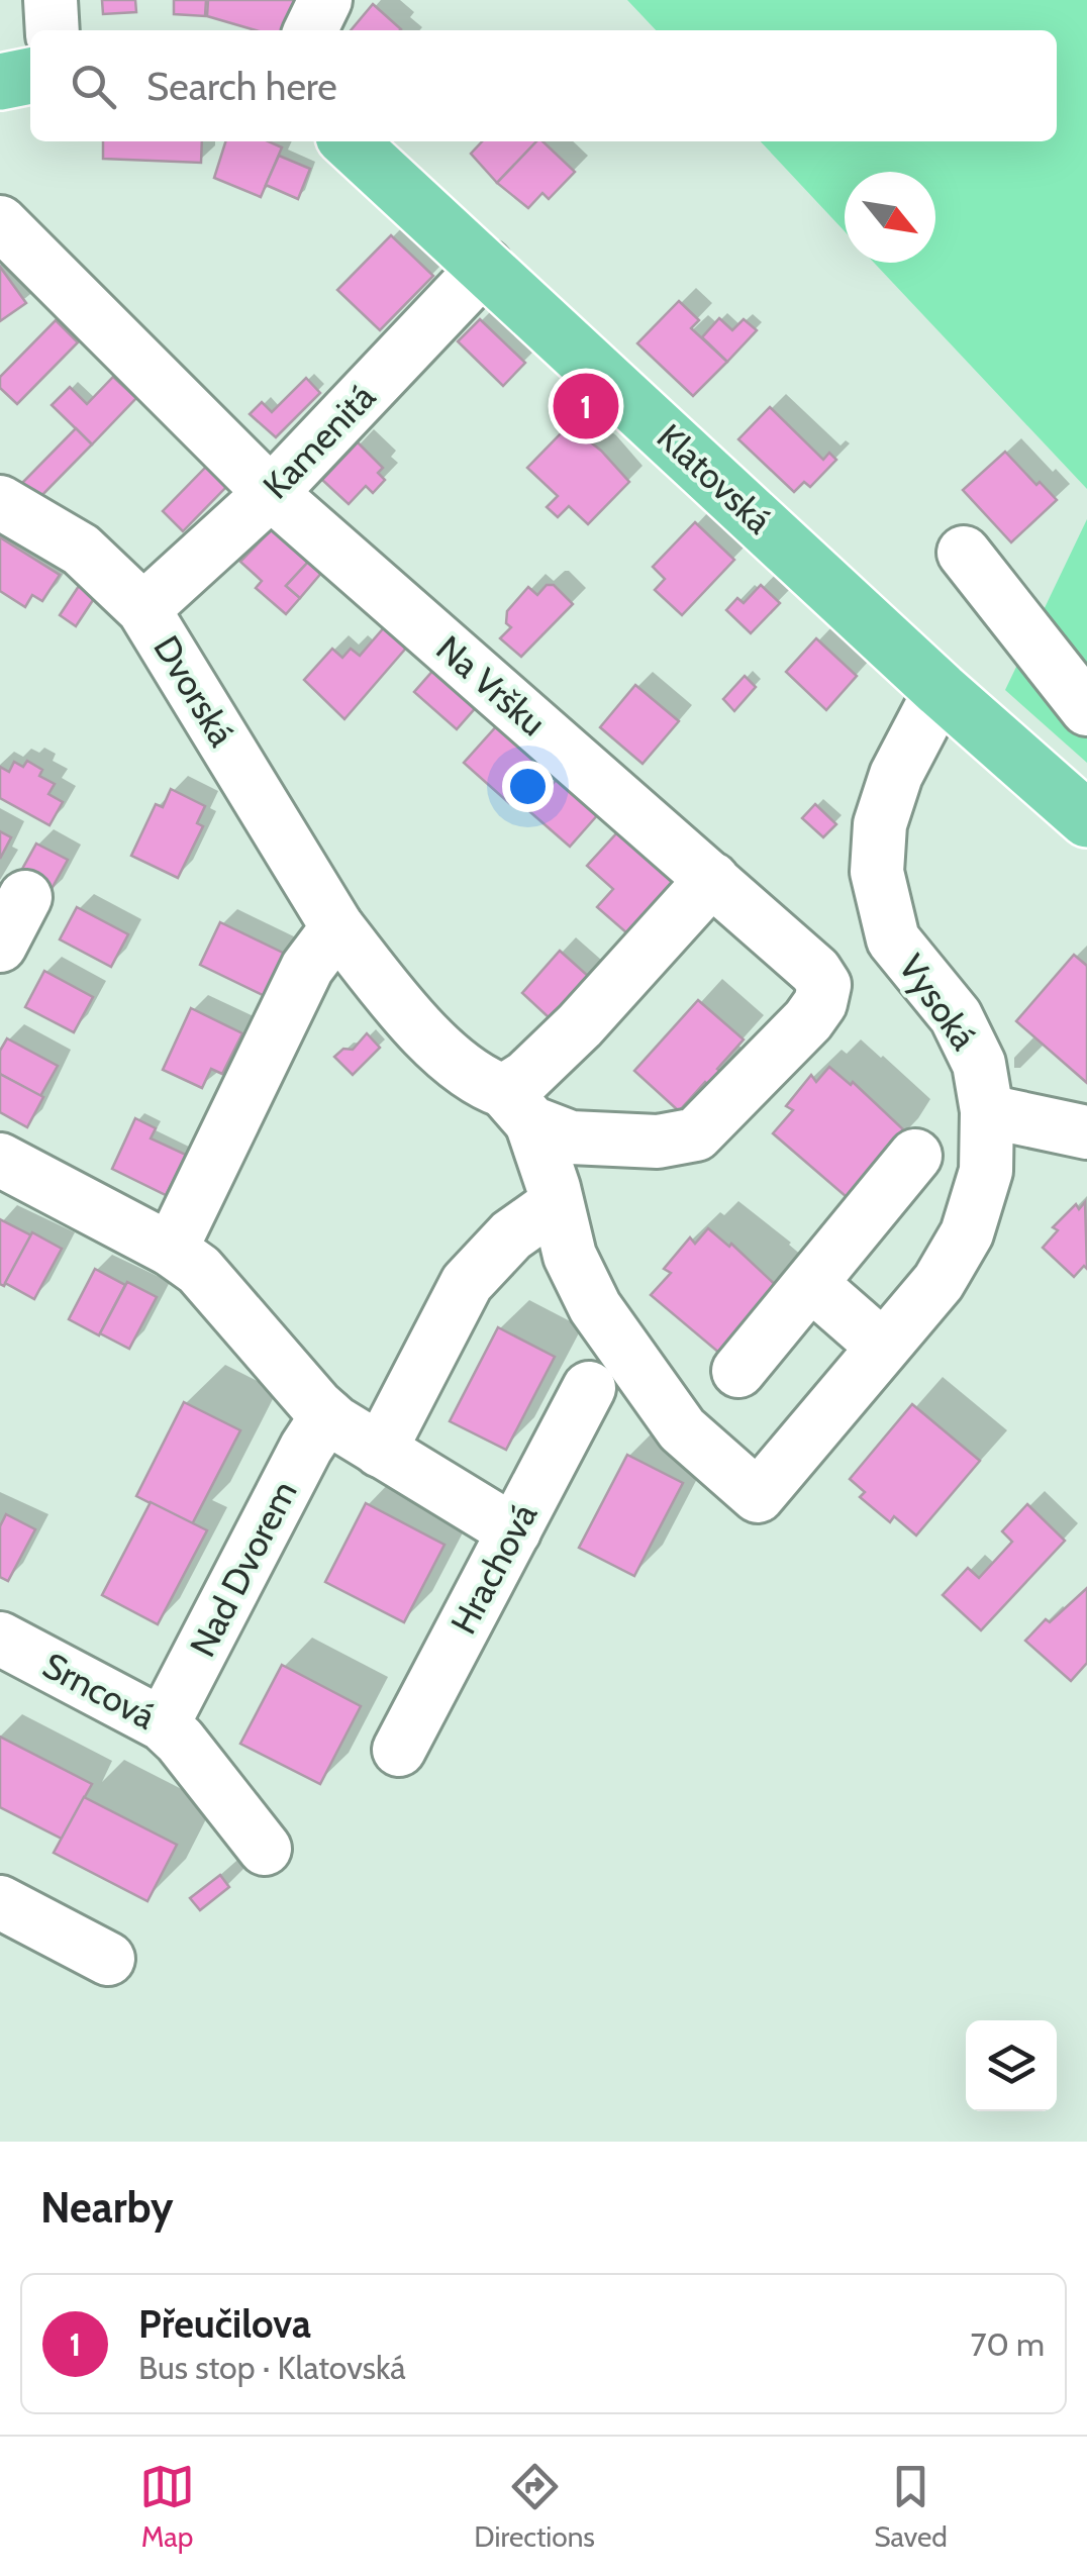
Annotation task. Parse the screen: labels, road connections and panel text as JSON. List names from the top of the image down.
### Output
{
  "streets": {
    "main road": ["Klatovská"],
    "street": [
      "Kamenitá",
      "Na Vršku",
      "Dvorská",
      "Vysoká",
      "Nad Dvorem",
      "Hrachová",
      "Srncová"
    ]
  },
  "crossings": [
    ["Kamenitá", "Klatovská"],
    ["Kamenitá", "Na Vršku"],
    ["Kamenitá", "Dvorská"],
    ["Klatovská", "Vysoká"],
    ["Na Vršku", "Dvorská"],
    ["Nad Dvorem", "Srncová"]
  ],
  "north": "bottom right",
  "page": {
    "search": "Search here",
    "pins": "1",
    "heading": "Nearby",
    "list": [
      {
        "mark": "1",
        "name": "Přeučilova",
        "note": "Bus stop · Klatovská",
        "value": "70 m"
      }
    ],
    "nav": ["Map", "Directions", "Saved"]
  }
}
